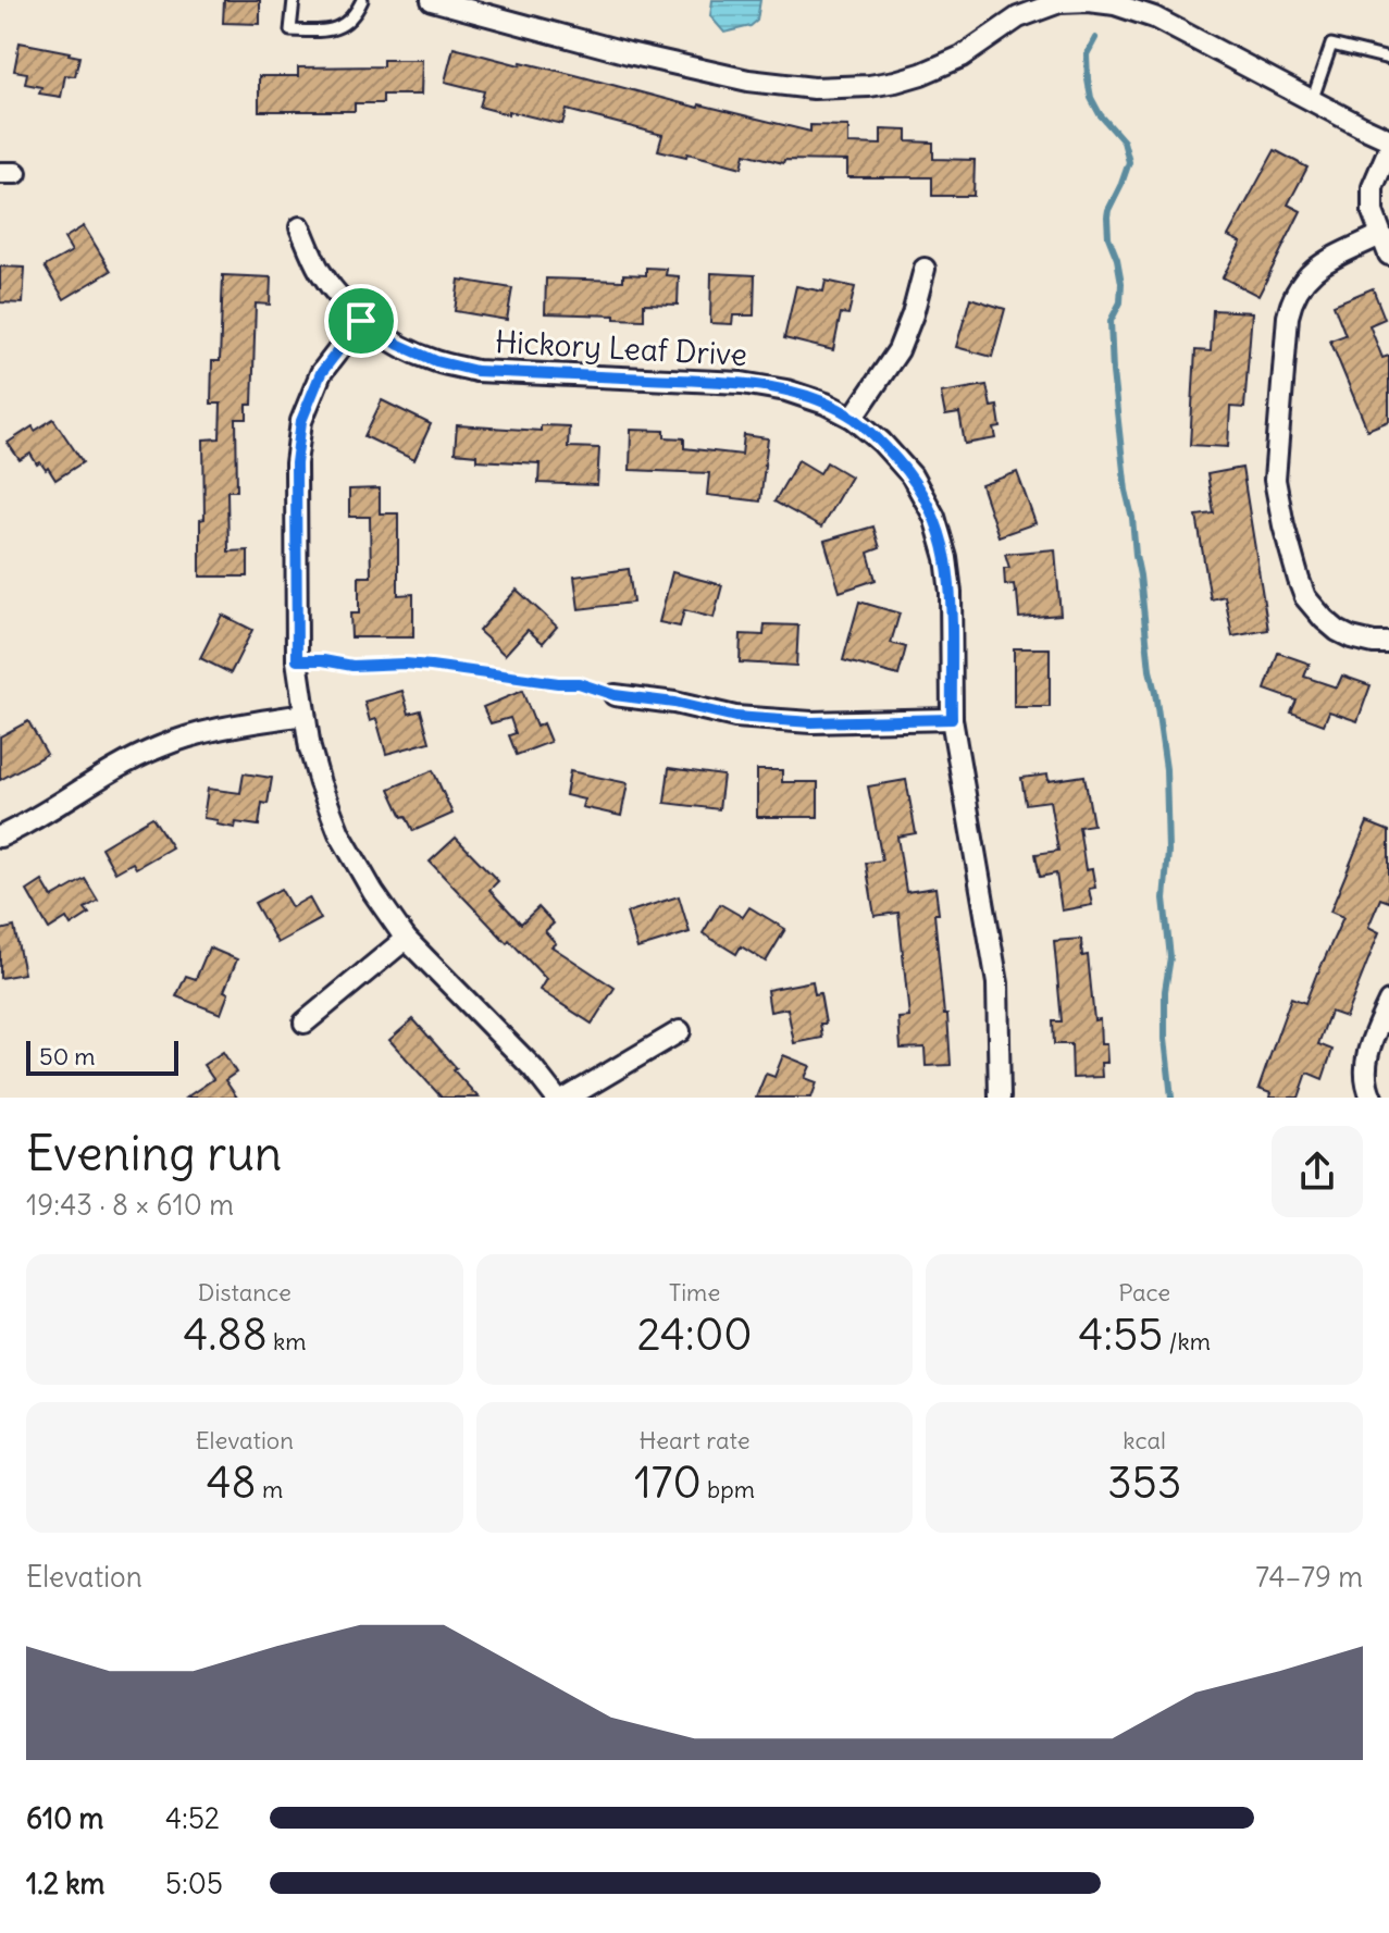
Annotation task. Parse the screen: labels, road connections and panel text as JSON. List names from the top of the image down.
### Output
{
  "streets": {
    "street": ["Hickory Leaf Drive"]
  },
  "scale_bar": "50 m",
  "page": {
    "scale": "50 m",
    "heading": ["Evening run", "19:43 · 8 × 610 m"],
    "stats": [
      ["Distance", "4.88 km"],
      ["Time", "24:00"],
      ["Pace", "4:55 /km"],
      ["Elevation", "48 m"],
      ["Heart rate", "170 bpm"],
      ["kcal", "353"]
    ],
    "chart": ["Elevation", "74–79 m"],
    "list": [
      {
        "name": "610 m",
        "note": "4:52"
      },
      {
        "name": "1.2 km",
        "note": "5:05"
      }
    ]
  }
}
